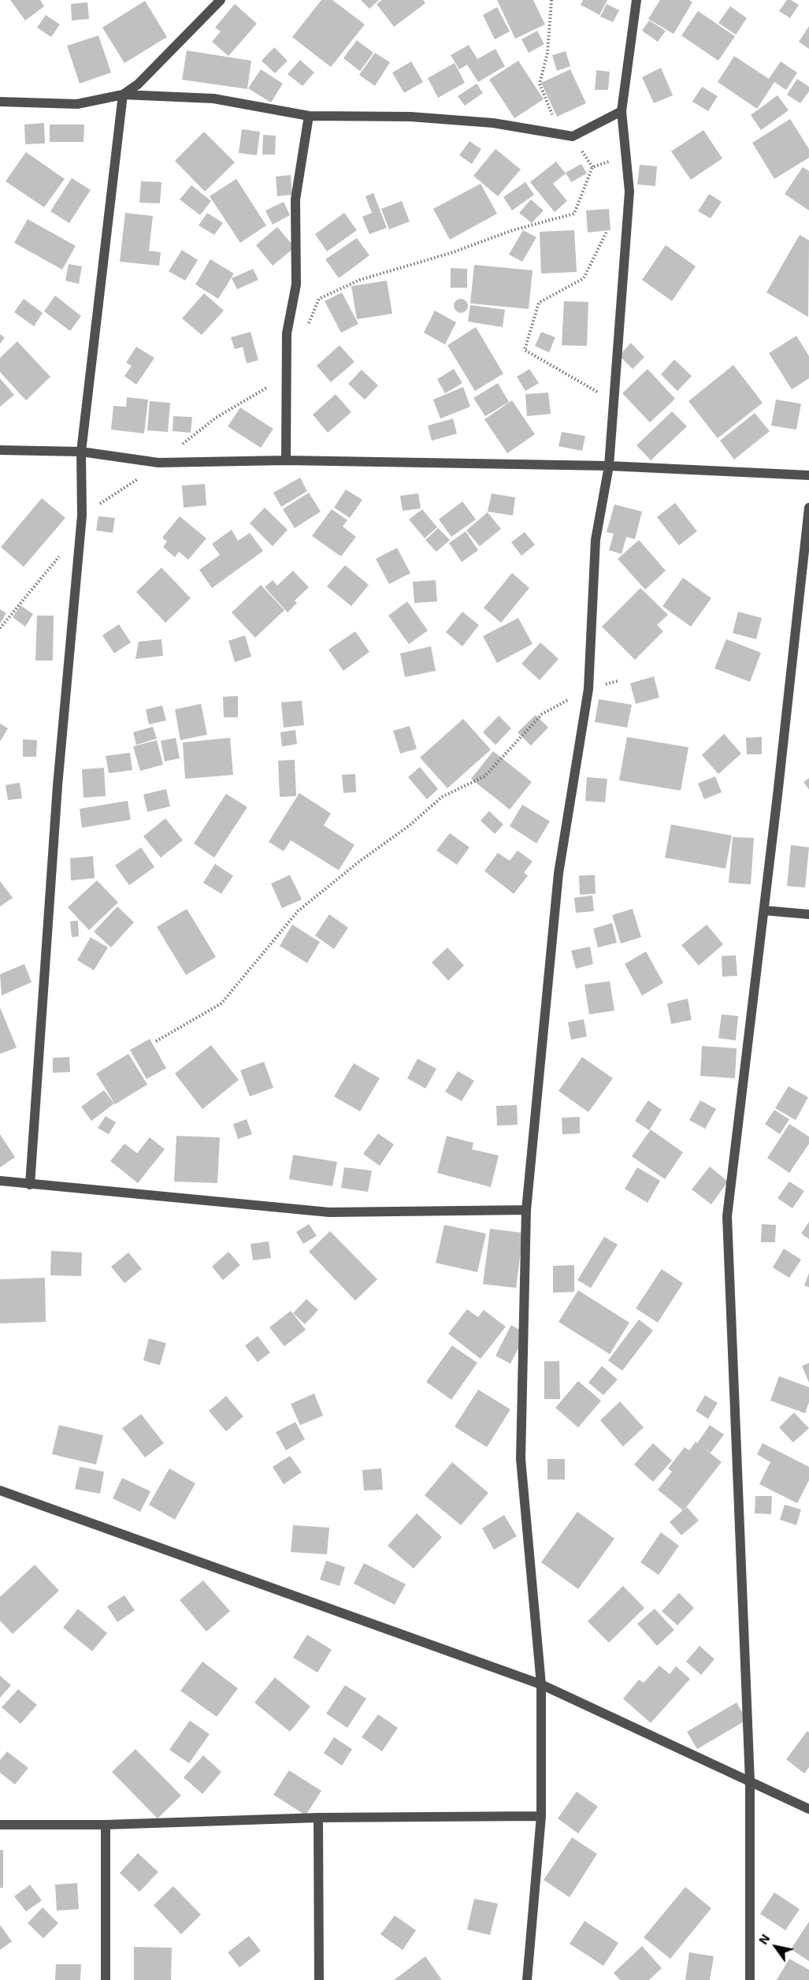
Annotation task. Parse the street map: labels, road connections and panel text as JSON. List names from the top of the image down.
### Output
{
  "north": "top left"
}
